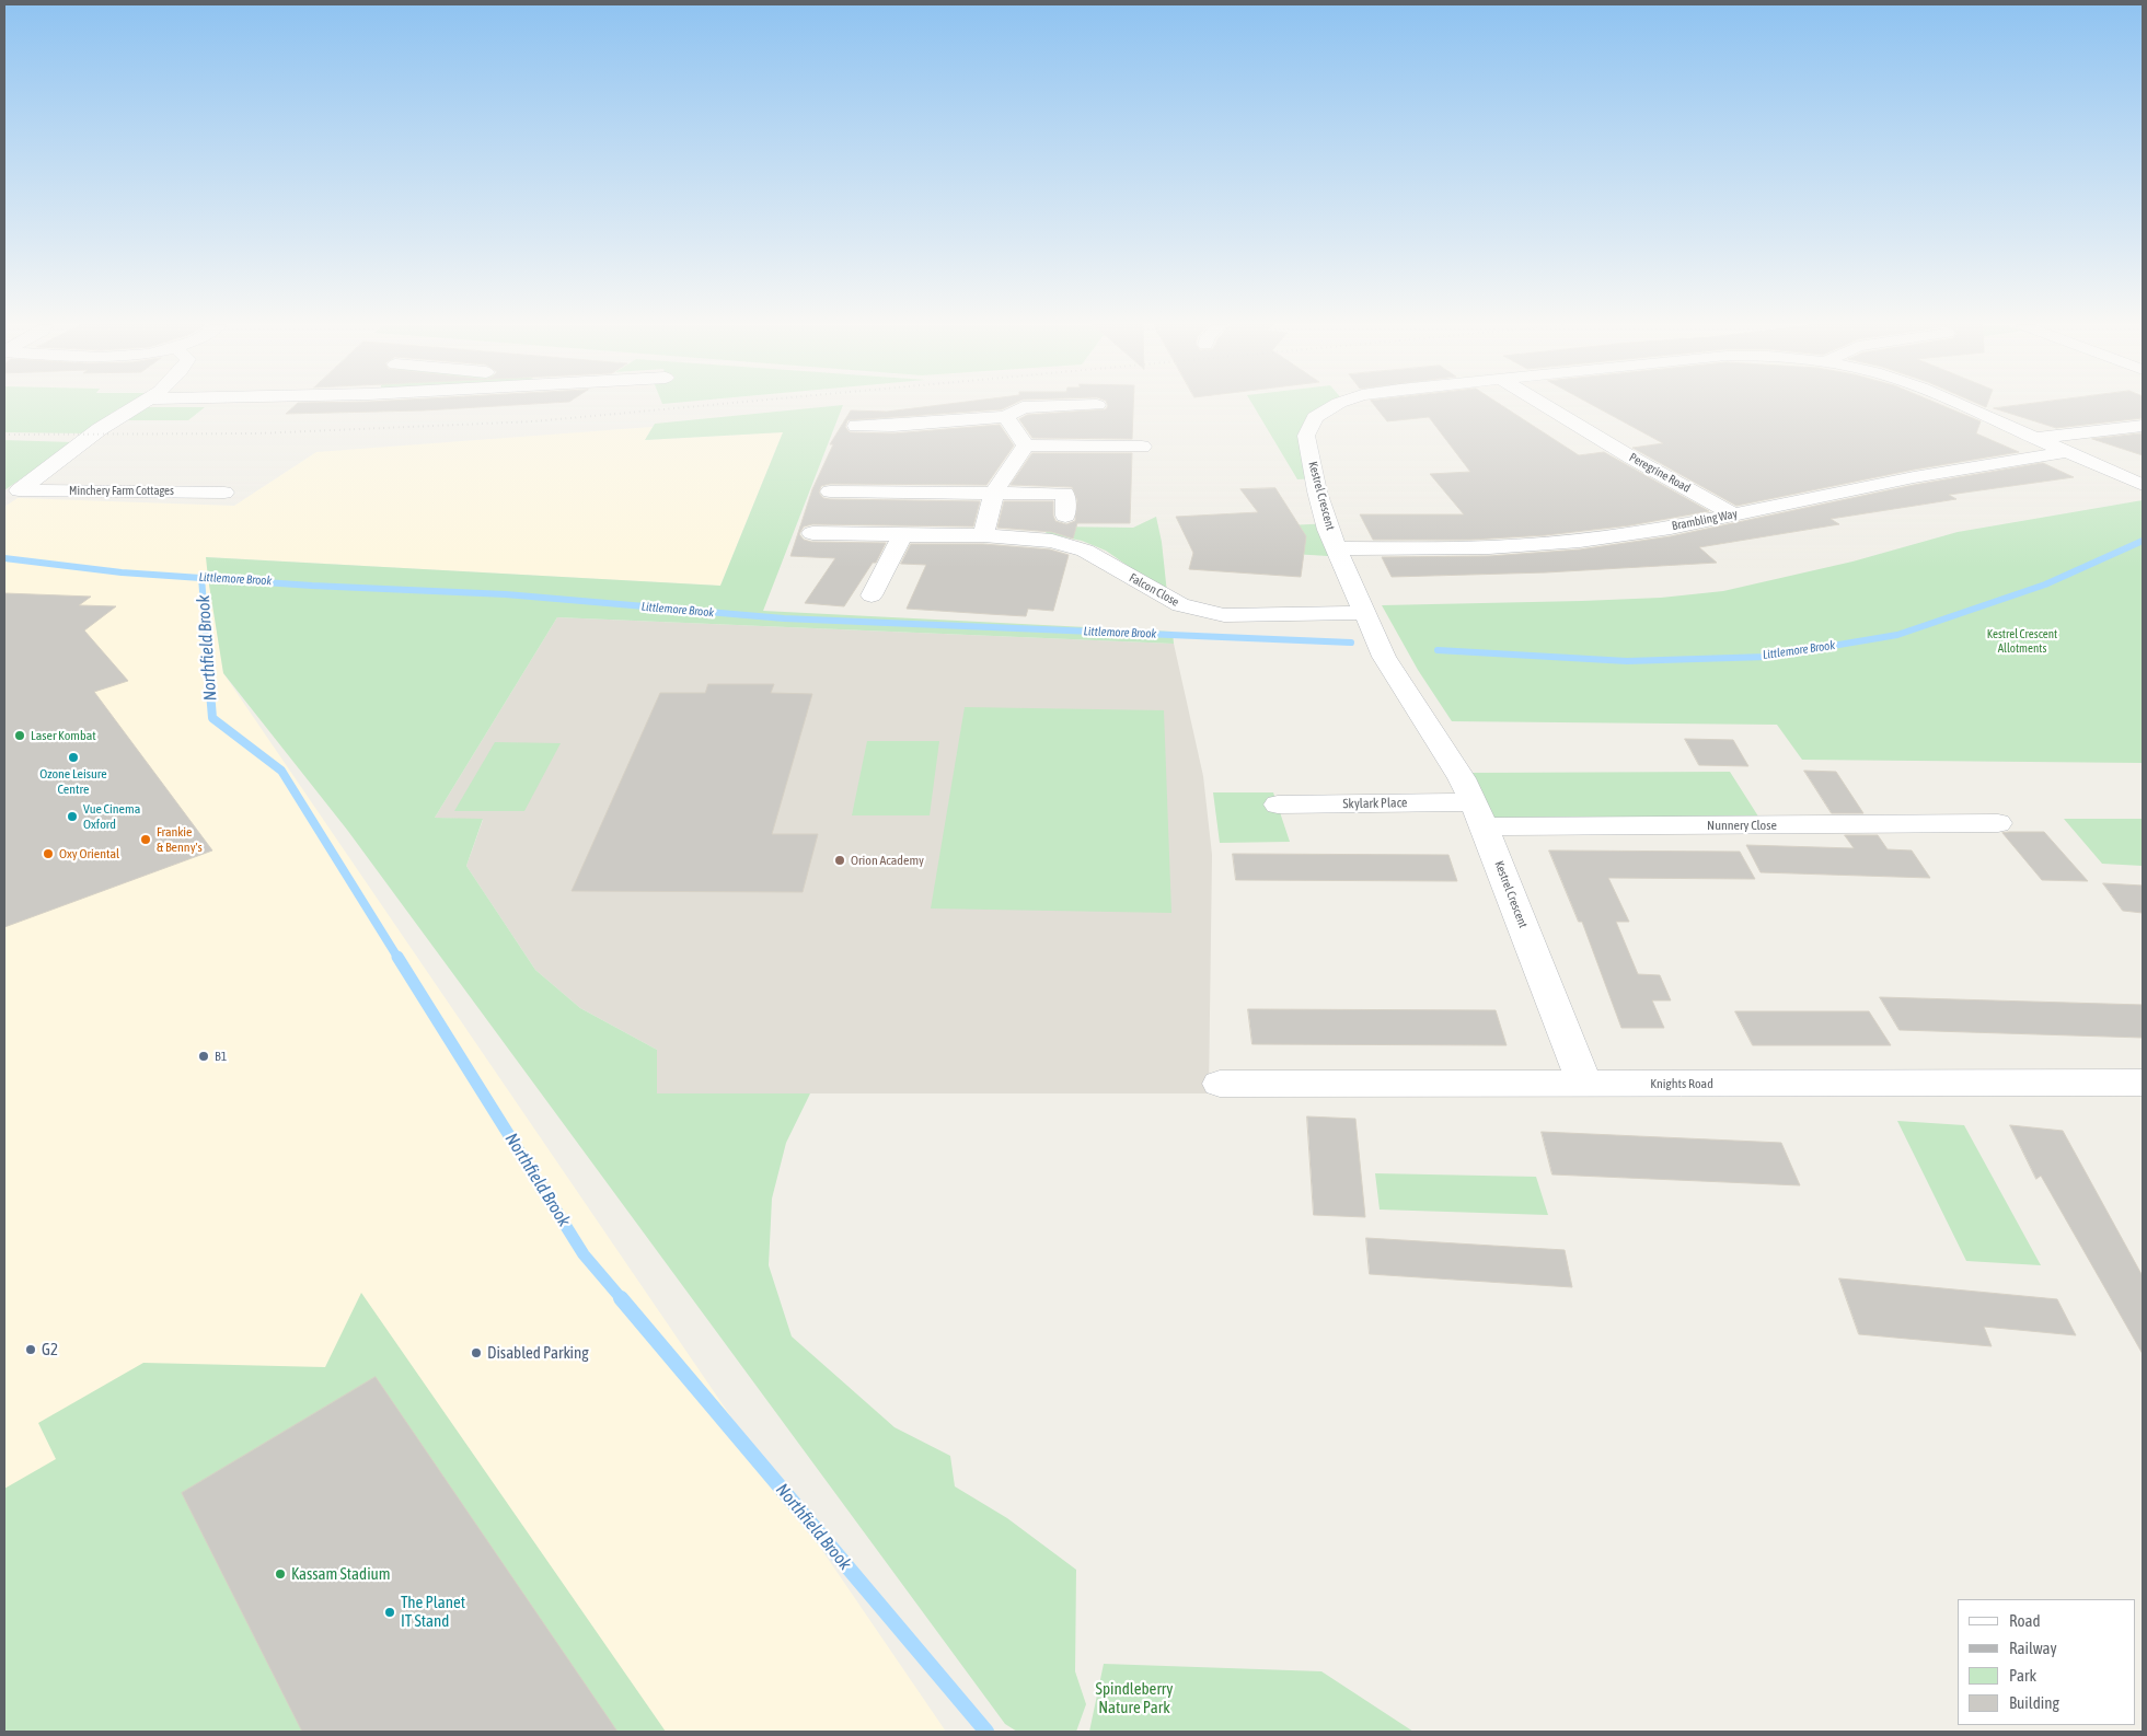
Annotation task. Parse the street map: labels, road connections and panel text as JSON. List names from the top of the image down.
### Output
{
  "streets": {
    "street": [
      "Peregrine Road",
      "Minchery Farm Cottages",
      "Kestrel Crescent",
      "Brambling Way",
      "Falcon Close",
      "Skylark Place",
      "Nunnery Close",
      "Knights Road"
    ]
  },
  "crossings": [
    ["Peregrine Road", "Brambling Way"],
    ["Kestrel Crescent", "Brambling Way"],
    ["Kestrel Crescent", "Falcon Close"],
    ["Kestrel Crescent", "Skylark Place"],
    ["Kestrel Crescent", "Nunnery Close"],
    ["Kestrel Crescent", "Knights Road"],
    ["Skylark Place", "Nunnery Close"]
  ],
  "water": ["Littlemore Brook", "Northfield Brook"],
  "parks": ["Kestrel Crescent Allotments", "Spindleberry Nature Park"],
  "places": [
    "Laser Kombat",
    "Ozone Leisure Centre",
    "Vue Cinema Oxford",
    "Frankie & Benny's",
    "Oxy Oriental",
    "Orion Academy",
    "B1",
    "G2",
    "Disabled Parking",
    "Kassam Stadium",
    "The Planet IT Stand"
  ],
  "legend": [
    "Road",
    "Railway",
    "Park",
    "Building"
  ]
}
